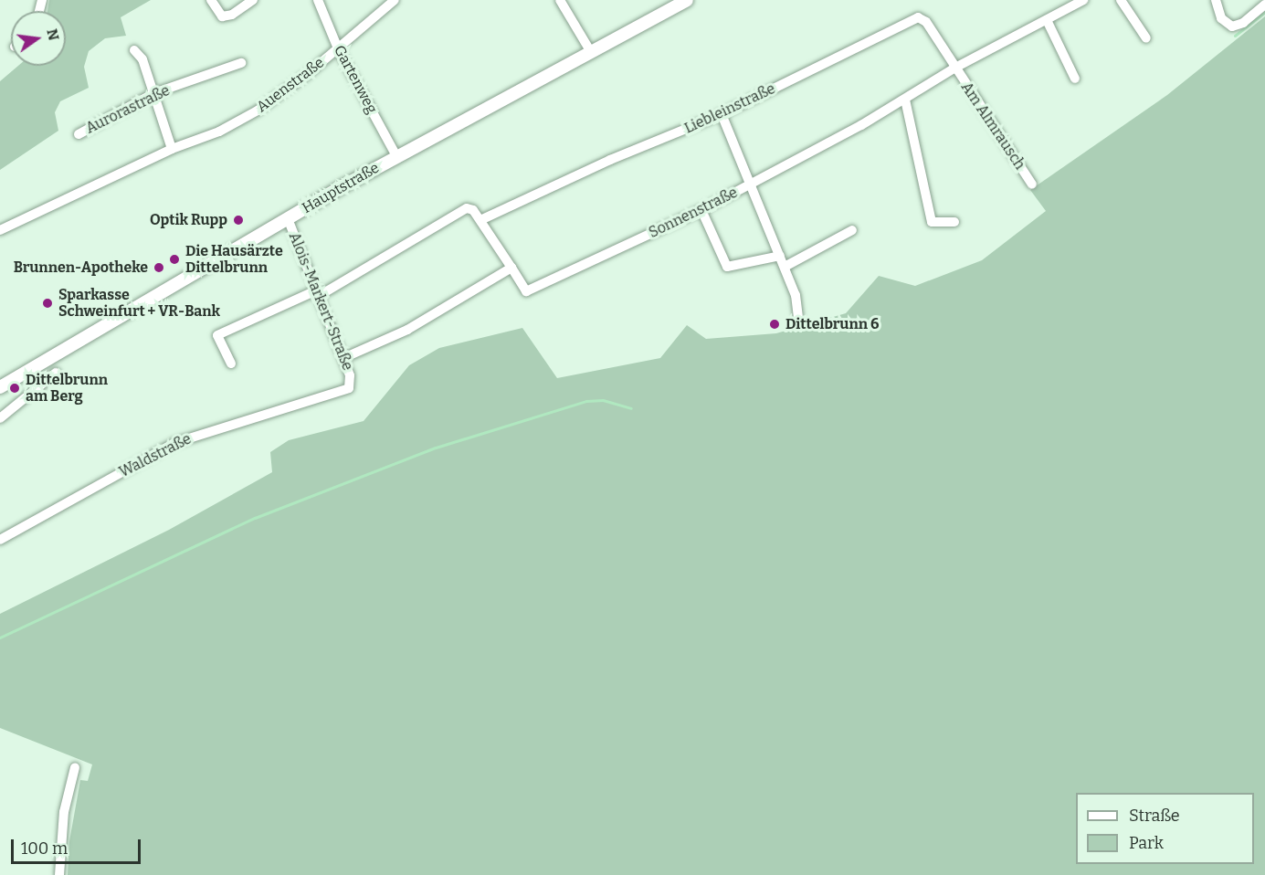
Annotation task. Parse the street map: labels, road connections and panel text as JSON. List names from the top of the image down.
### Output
{
  "streets": {
    "street": [
      "Gartenweg",
      "Auenstraße",
      "Liebleinstraße",
      "Aurorastraße",
      "Am Almrausch",
      "Hauptstraße",
      "Sonnenstraße",
      "Alois-Markert-Straße",
      "Waldstraße"
    ]
  },
  "crossings": [
    ["Gartenweg", "Auenstraße"],
    ["Gartenweg", "Hauptstraße"],
    ["Liebleinstraße", "Am Almrausch"],
    ["Liebleinstraße", "Sonnenstraße"],
    ["Am Almrausch", "Sonnenstraße"],
    ["Hauptstraße", "Alois-Markert-Straße"],
    ["Alois-Markert-Straße", "Waldstraße"]
  ],
  "places": [
    "Optik Rupp",
    "Die Hausärzte Dittelbrunn",
    "Brunnen-Apotheke",
    "Sparkasse Schweinfurt + VR-Bank",
    "Dittelbrunn 6",
    "Dittelbrunn am Berg"
  ],
  "legend": ["Straße", "Park"],
  "scale_bar": "100 m",
  "north": "right"
}
